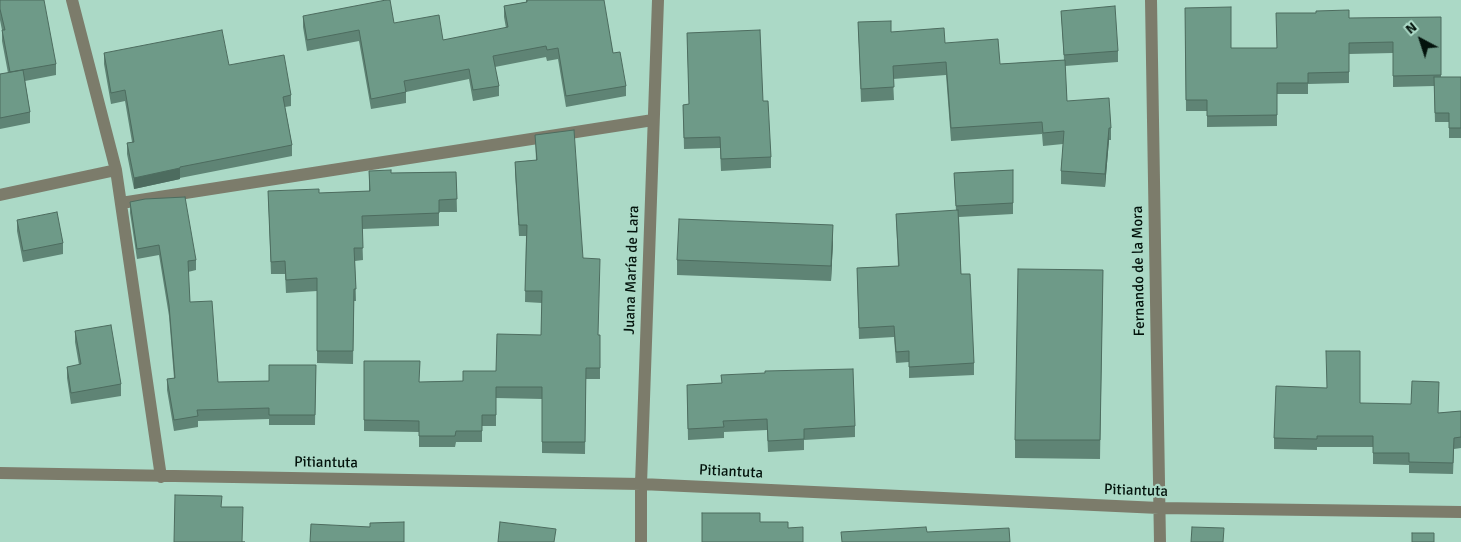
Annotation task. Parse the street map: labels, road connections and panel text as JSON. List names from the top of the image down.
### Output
{
  "streets": {
    "street": ["Juana María de Lara", "Fernando de la Mora", "Pitiantuta"]
  },
  "crossings": [
    ["Juana María de Lara", "Pitiantuta"],
    ["Fernando de la Mora", "Pitiantuta"]
  ],
  "north": "top left"
}
